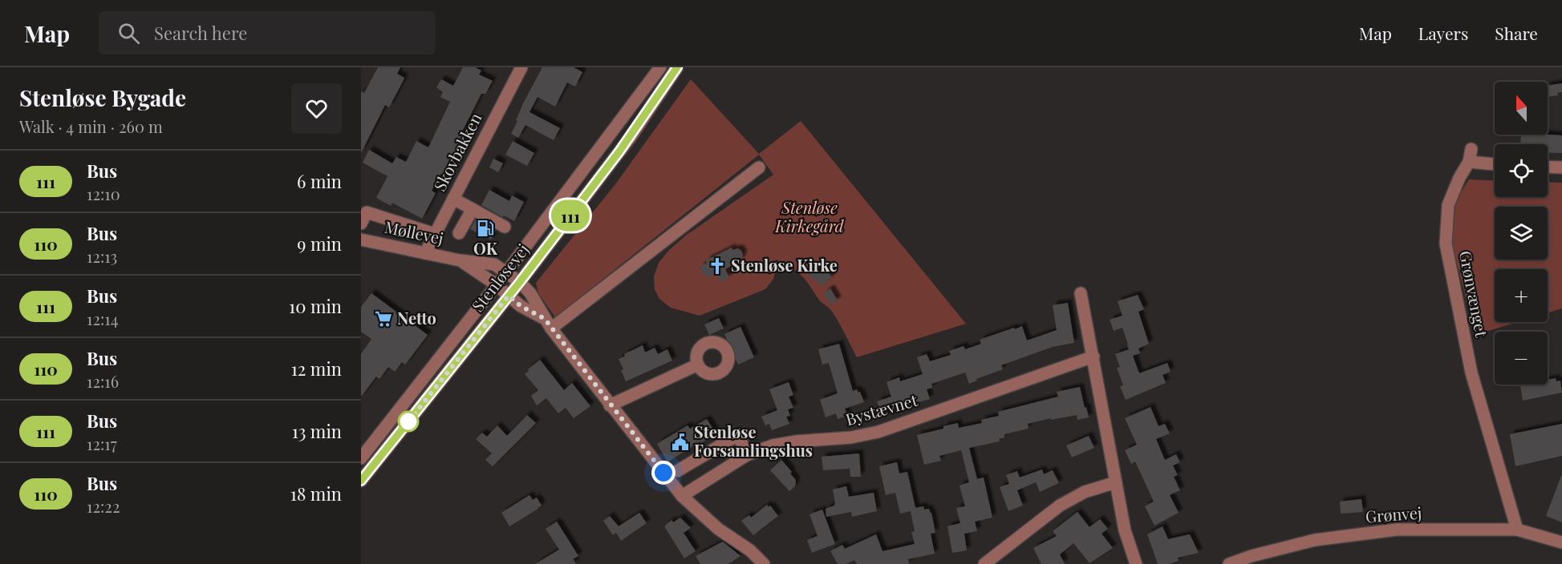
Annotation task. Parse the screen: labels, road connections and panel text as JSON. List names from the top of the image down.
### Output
{
  "streets": {
    "street": [
      "Skovbakken",
      "Møllevej",
      "Stenløsevej",
      "Grønvænget",
      "Bystævnet",
      "Grønvej"
    ]
  },
  "crossings": [
    ["Skovbakken", "Møllevej"],
    ["Møllevej", "Stenløsevej"],
    ["Møllevej", "Bystævnet"],
    ["Grønvænget", "Grønvej"]
  ],
  "parks": ["Stenløse Kirkegård"],
  "places": {
    "fuel station": ["OK"],
    "church": ["Stenløse Kirke"],
    "supermarket": ["Netto"],
    "public building": ["Stenløse Forsamlingshus"]
  },
  "lines": ["bus line 111"],
  "north": "top",
  "page": {
    "header": "Map",
    "search": "Search here",
    "nav": ["Map", "Layers", "Share"],
    "heading": ["Stenløse Bygade", "Walk · 4 min · 260 m"],
    "on_map": "111",
    "map_buttons": ["+", "−"],
    "list": [
      {
        "mark": "111",
        "name": "Bus",
        "note": "12:10",
        "value": "6 min"
      },
      {
        "mark": "110",
        "name": "Bus",
        "note": "12:13",
        "value": "9 min"
      },
      {
        "mark": "111",
        "name": "Bus",
        "note": "12:14",
        "value": "10 min"
      },
      {
        "mark": "110",
        "name": "Bus",
        "note": "12:16",
        "value": "12 min"
      },
      {
        "mark": "111",
        "name": "Bus",
        "note": "12:17",
        "value": "13 min"
      },
      {
        "mark": "110",
        "name": "Bus",
        "note": "12:22",
        "value": "18 min"
      }
    ]
  }
}
